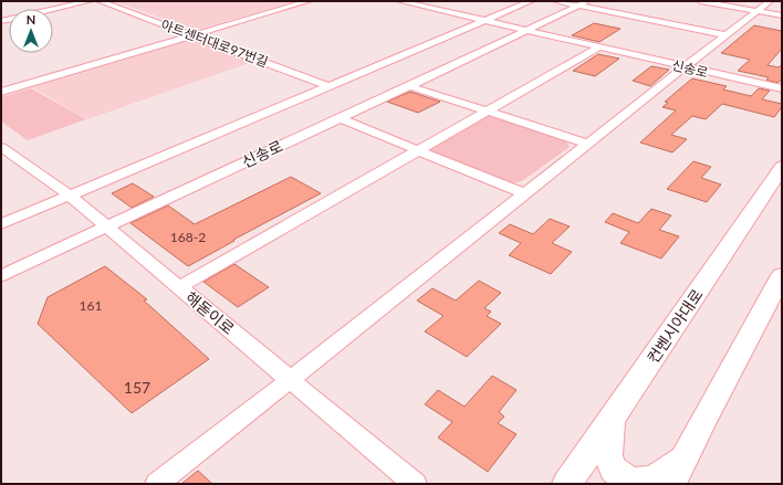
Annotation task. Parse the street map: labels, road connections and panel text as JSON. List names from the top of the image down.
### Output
{
  "streets": {
    "main road": ["컨벤시아대로"],
    "street": ["아트센터대로97번길", "신송로", "해돋이로"]
  },
  "crossings": [
    ["신송로", "해돋이로"]
  ],
  "house_numbers": ["168-2", "161", "157"],
  "north": "top"
}
